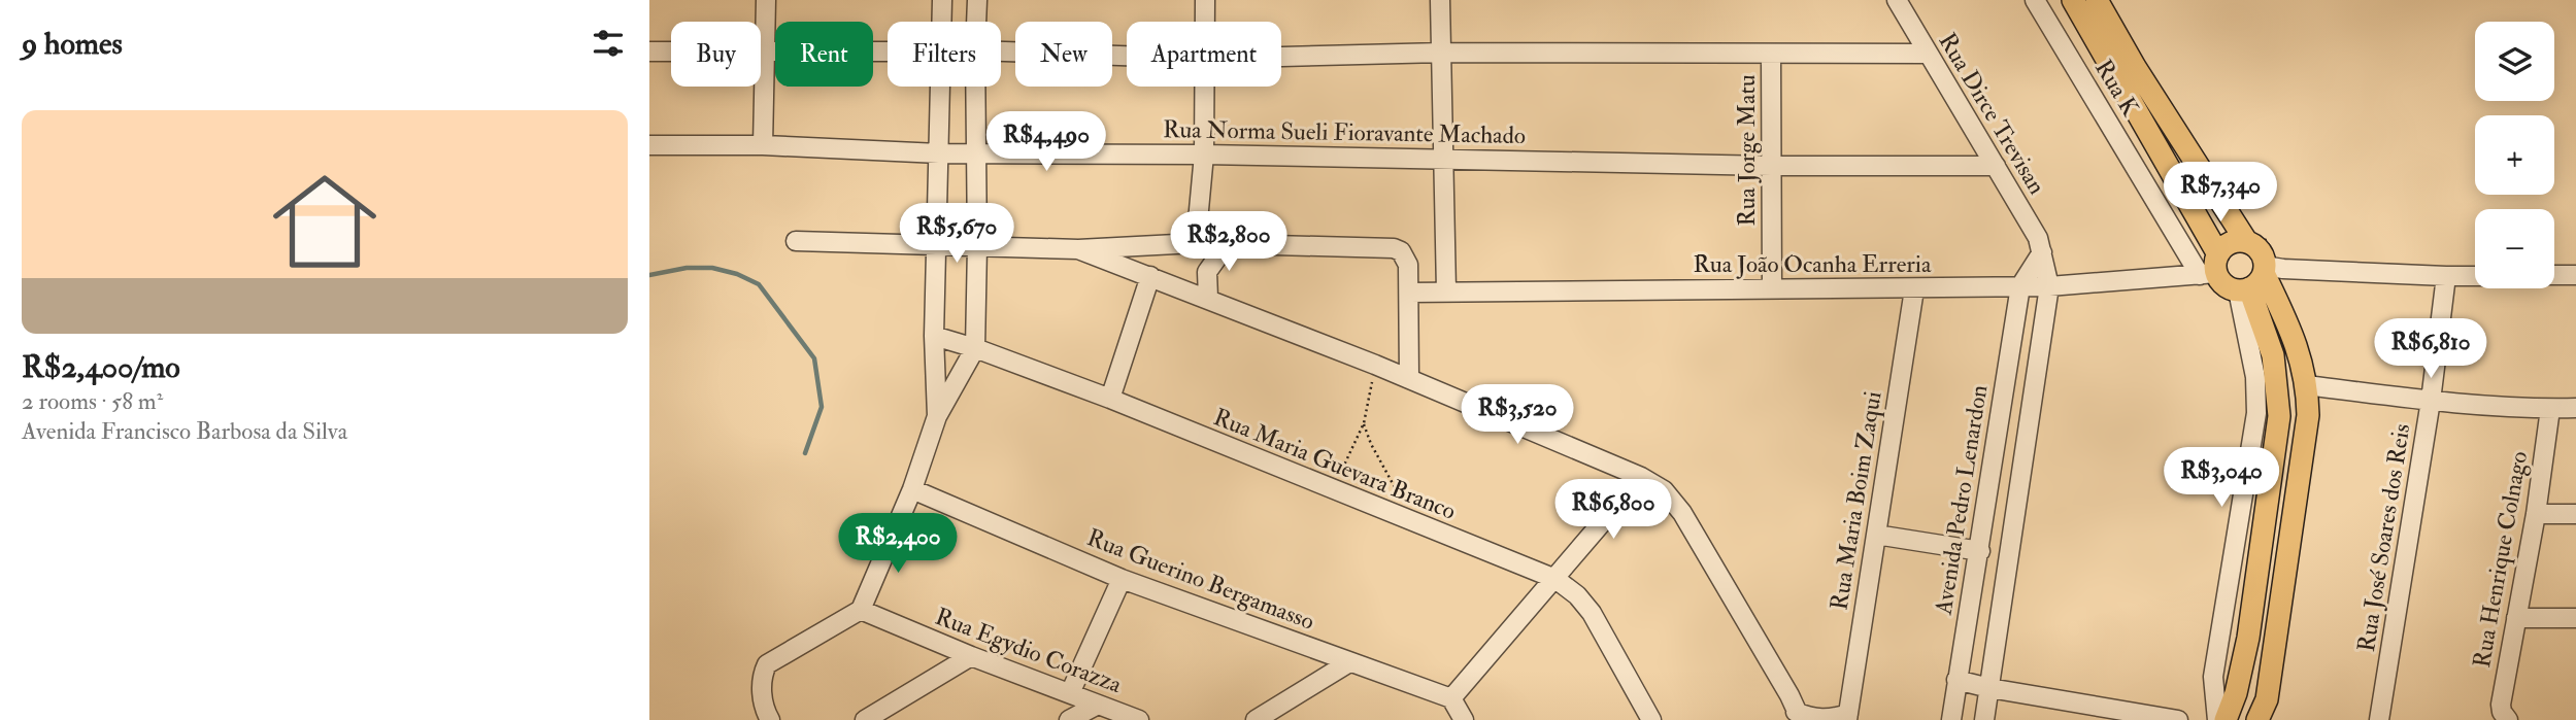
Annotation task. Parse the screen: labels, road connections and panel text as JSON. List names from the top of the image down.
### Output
{
  "streets": {
    "street": [
      "Rua K",
      "Rua Dirce Trevisan",
      "Rua Norma Sueli Fioravante Machado",
      "Rua Jorge Matu",
      "Rua João Ocanha Erreria",
      "Rua Maria Guevara Branco",
      "Avenida Pedro Lenardon",
      "Rua Maria Boim Zaqui",
      "Rua José Soares dos Reis",
      "Rua Henrique Colnago",
      "Rua Guerino Bergamasso",
      "Rua Egydio Corazza"
    ]
  },
  "crossings": [
    ["Rua K", "Rua João Ocanha Erreria"],
    ["Rua Dirce Trevisan", "Rua Norma Sueli Fioravante Machado"],
    ["Rua Dirce Trevisan", "Rua João Ocanha Erreria"],
    ["Rua Norma Sueli Fioravante Machado", "Rua Jorge Matu"],
    ["Rua Jorge Matu", "Rua João Ocanha Erreria"],
    ["Rua João Ocanha Erreria", "Avenida Pedro Lenardon"],
    ["Rua João Ocanha Erreria", "Rua Maria Boim Zaqui"]
  ],
  "page": {
    "heading": "9 homes",
    "map_buttons": ["+", "−"],
    "chip": [
      "Buy",
      "Rent",
      "Filters",
      "New",
      "Apartment"
    ],
    "list": [
      {
        "name": "R$2,400/mo",
        "note": "2 rooms · 58 m² · Avenida Francisco Barbosa da Silva"
      }
    ],
    "price": [
      "R$4,490",
      "R$7,340",
      "R$5,670",
      "R$2,800",
      "R$6,810",
      "R$3,520",
      "R$3,040",
      "R$6,800",
      "R$2,400"
    ]
  }
}
